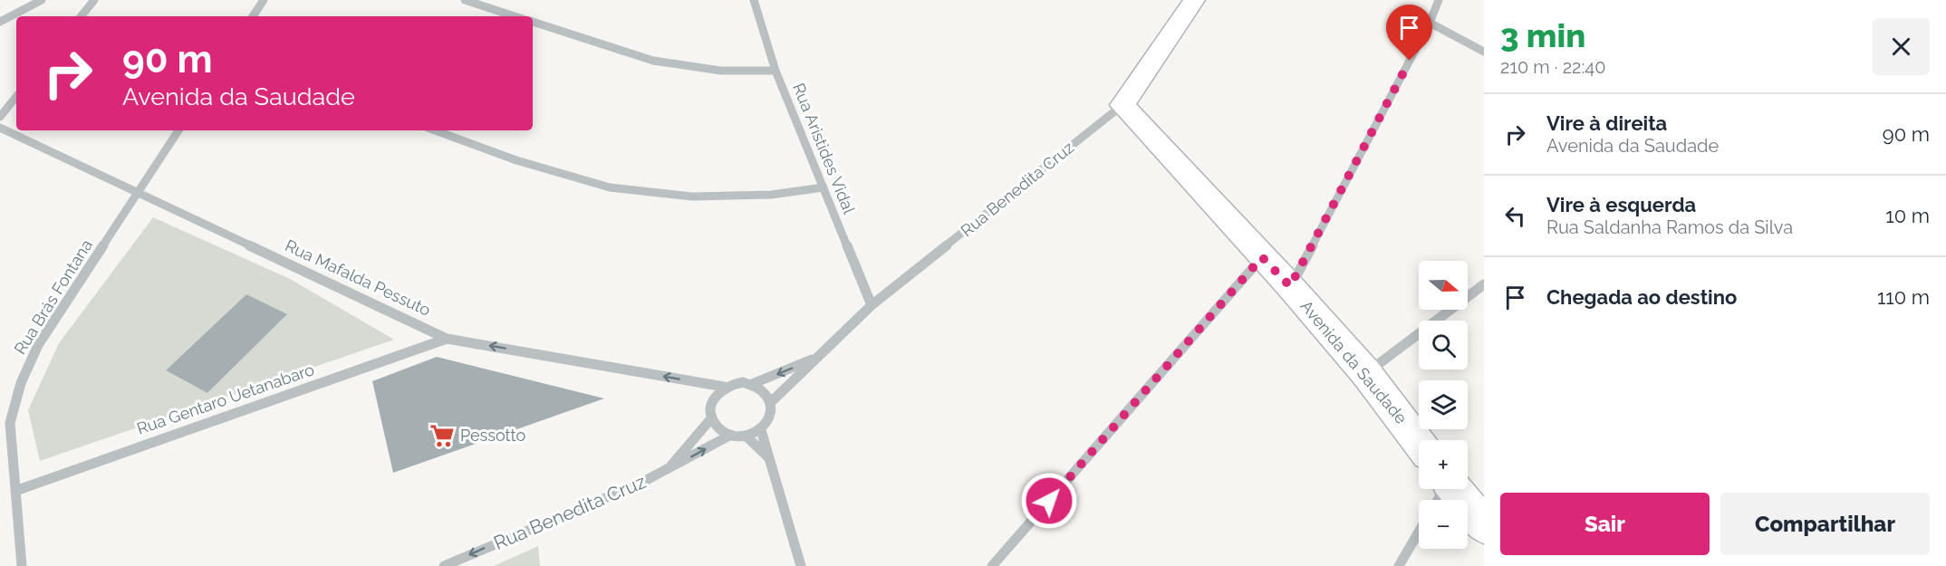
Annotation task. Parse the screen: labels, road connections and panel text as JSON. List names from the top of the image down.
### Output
{
  "streets": {
    "main road": ["Rua Benedita Cruz", "Avenida da Saudade"],
    "street": [
      "Rua Aristides Vidal",
      "Rua Mafalda Pessuto",
      "Rua Brás Fontana",
      "Rua Gentaro Uetanabaro"
    ]
  },
  "crossings": [
    ["Rua Aristides Vidal", "Rua Benedita Cruz"],
    ["Rua Benedita Cruz", "Rua Mafalda Pessuto"],
    ["Rua Benedita Cruz", "Avenida da Saudade"],
    ["Rua Mafalda Pessuto", "Rua Brás Fontana"],
    ["Rua Mafalda Pessuto", "Rua Gentaro Uetanabaro"],
    ["Rua Brás Fontana", "Rua Gentaro Uetanabaro"]
  ],
  "one_way": ["Rua Mafalda Pessuto"],
  "places": {
    "supermarket": ["Pessotto"]
  },
  "north": "right",
  "page": {
    "heading": ["3 min", "210 m · 22:40"],
    "turn": ["90 m", "Avenida da Saudade"],
    "list": [
      {
        "name": "Vire à direita",
        "note": "Avenida da Saudade",
        "value": "90 m"
      },
      {
        "name": "Vire à esquerda",
        "note": "Rua Saldanha Ramos da Silva",
        "value": "10 m"
      },
      {
        "name": "Chegada ao destino",
        "value": "110 m"
      }
    ],
    "map_buttons": ["+", "−"],
    "buttons": ["Sair", "Compartilhar"]
  }
}
